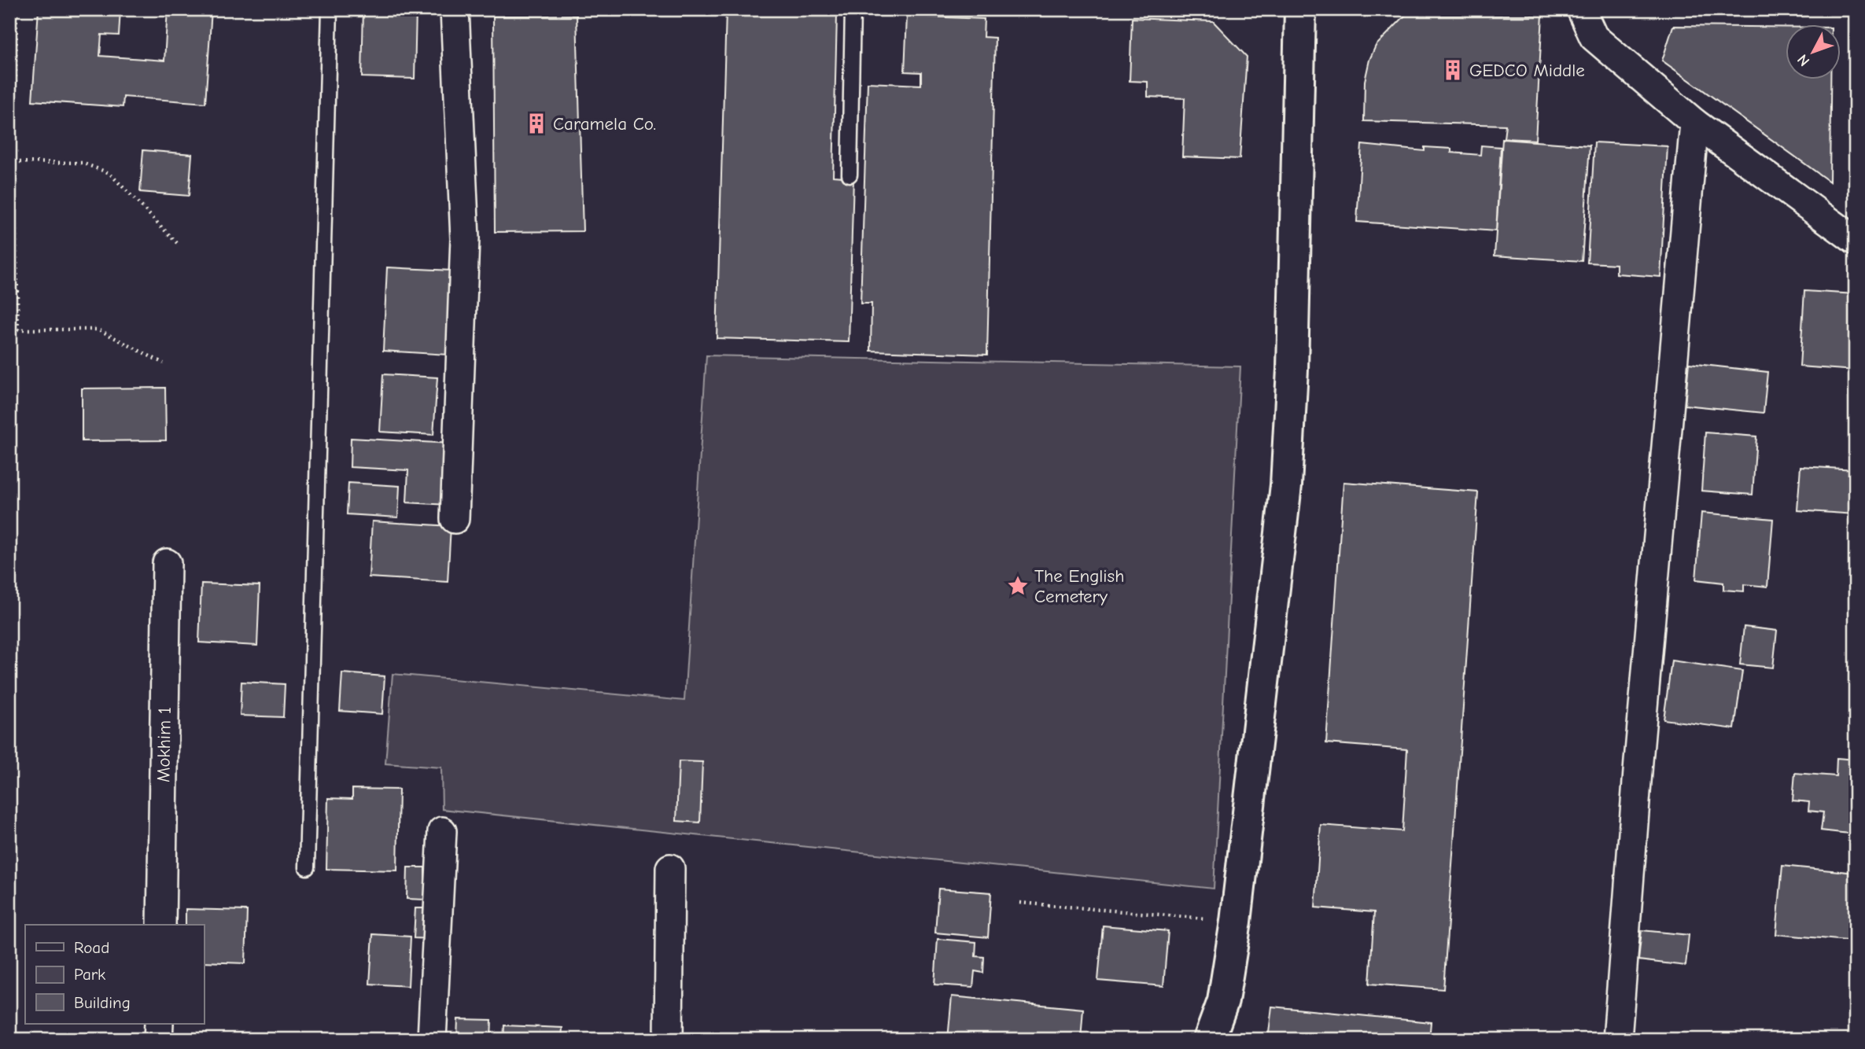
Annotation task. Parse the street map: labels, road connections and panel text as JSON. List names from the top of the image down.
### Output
{
  "streets": {
    "street": ["Mokhim 1"]
  },
  "places": {
    "building": ["GEDCO Middle", "Caramela Co."],
    "place": ["The English Cemetery"]
  },
  "legend": ["Road", "Park", "Building"],
  "north": "bottom left"
}
